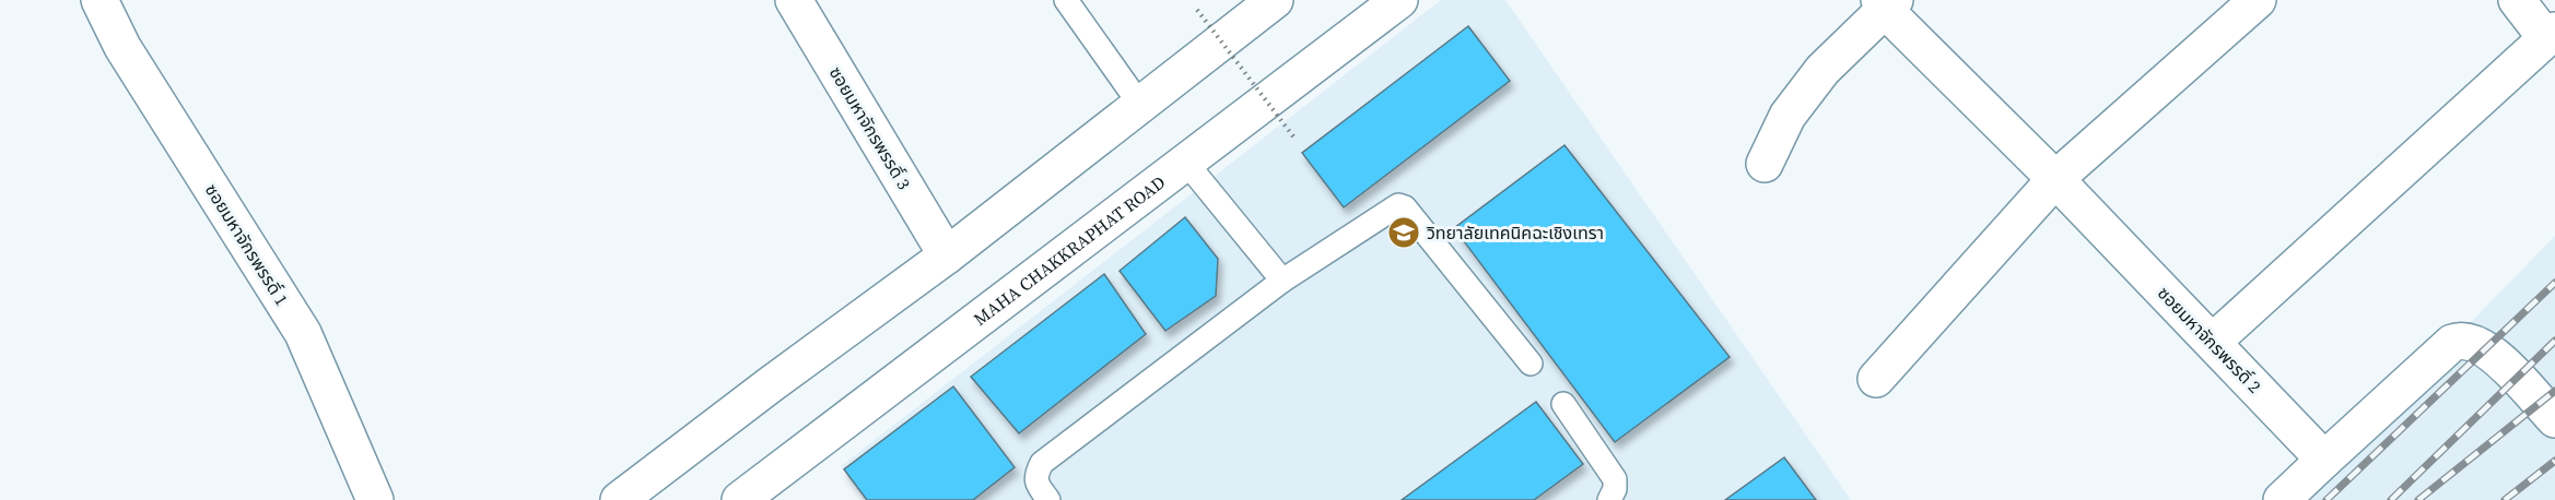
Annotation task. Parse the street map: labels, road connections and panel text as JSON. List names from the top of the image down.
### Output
{
  "streets": {
    "street": [
      "ซอยมหาจักรพรรดิ์ 3",
      "ซอยมหาจักรพรรดิ์ 1",
      "MAHA CHAKKRAPHAT ROAD",
      "ซอยมหาจักรพรรดิ์ 2"
    ]
  },
  "places": {
    "school or university": ["วิทยาลัยเทคนิคฉะเชิงเทรา"]
  }
}
